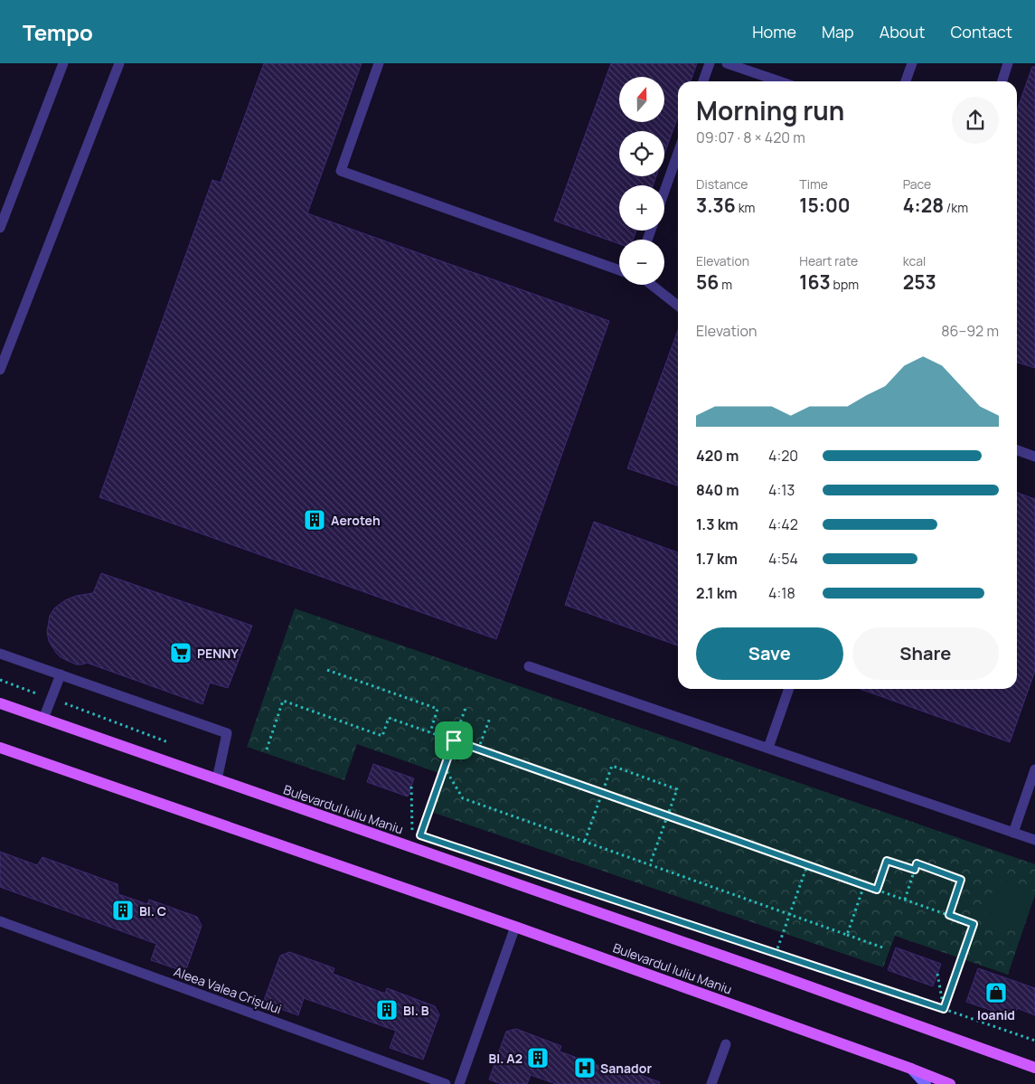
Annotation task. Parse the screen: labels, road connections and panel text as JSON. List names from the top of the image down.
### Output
{
  "streets": {
    "main road": ["Bulevardul Iuliu Maniu"],
    "lane": ["Aleea Valea Crișului"]
  },
  "places": {
    "building": [
      "Aeroteh",
      "Bl. C",
      "Bl. B",
      "Bl. A2"
    ],
    "supermarket": ["PENNY"],
    "shop": ["Ioanid"],
    "hospital": ["Sanador"]
  },
  "north": "top",
  "page": {
    "header": "Tempo",
    "nav": [
      "Home",
      "Map",
      "About",
      "Contact"
    ],
    "map_buttons": ["+", "−"],
    "heading": ["Morning run", "09:07 · 8 × 420 m"],
    "stats": [
      ["Distance", "3.36 km"],
      ["Time", "15:00"],
      ["Pace", "4:28 /km"],
      ["Elevation", "56 m"],
      ["Heart rate", "163 bpm"],
      ["kcal", "253"]
    ],
    "chart": ["Elevation", "86–92 m"],
    "list": [
      {
        "name": "420 m",
        "note": "4:20"
      },
      {
        "name": "840 m",
        "note": "4:13"
      },
      {
        "name": "1.3 km",
        "note": "4:42"
      },
      {
        "name": "1.7 km",
        "note": "4:54"
      },
      {
        "name": "2.1 km",
        "note": "4:18"
      }
    ],
    "buttons": ["Save", "Share"]
  }
}
